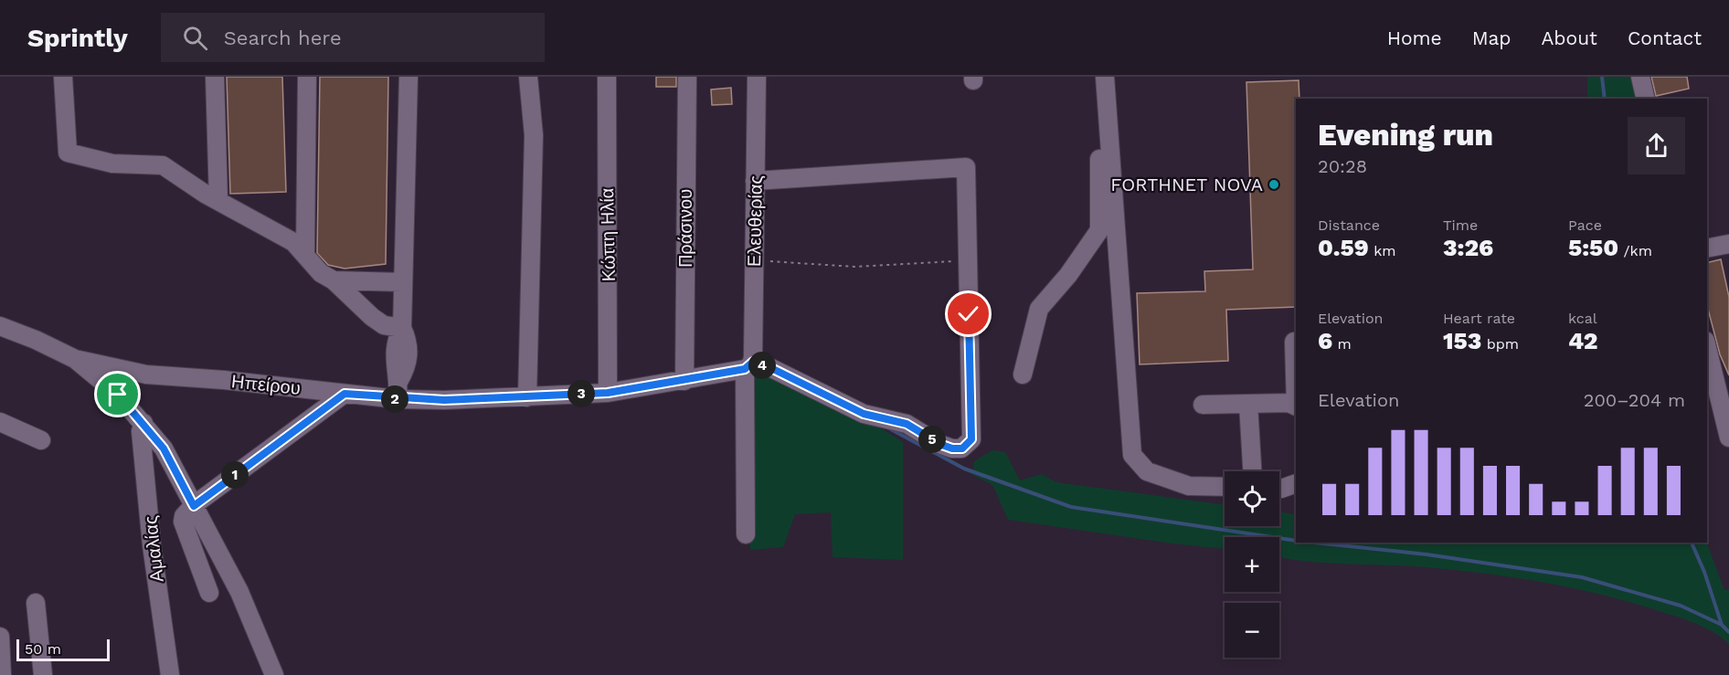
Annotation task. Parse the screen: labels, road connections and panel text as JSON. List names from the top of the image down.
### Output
{
  "streets": {
    "street": [
      "Ελευθερίας",
      "Πράσινου",
      "Κώττη Ηλία",
      "Ηπείρου",
      "Αμαλίας"
    ]
  },
  "crossings": [
    ["Ελευθερίας", "Ηπείρου"],
    ["Πράσινου", "Ηπείρου"],
    ["Κώττη Ηλία", "Ηπείρου"]
  ],
  "places": ["FORTHNET NOVA"],
  "scale_bar": "50 m",
  "page": {
    "header": "Sprintly",
    "search": "Search here",
    "nav": [
      "Home",
      "Map",
      "About",
      "Contact"
    ],
    "heading": ["Evening run", "20:28"],
    "stats": [
      ["Distance", "0.59 km"],
      ["Time", "3:26"],
      ["Pace", "5:50 /km"],
      ["Elevation", "6 m"],
      ["Heart rate", "153 bpm"],
      ["kcal", "42"]
    ],
    "pins": [
      "4",
      "3",
      "2",
      "5",
      "1"
    ],
    "chart": ["Elevation", "200–204 m"],
    "map_buttons": ["+", "−"],
    "scale": "50 m"
  }
}
